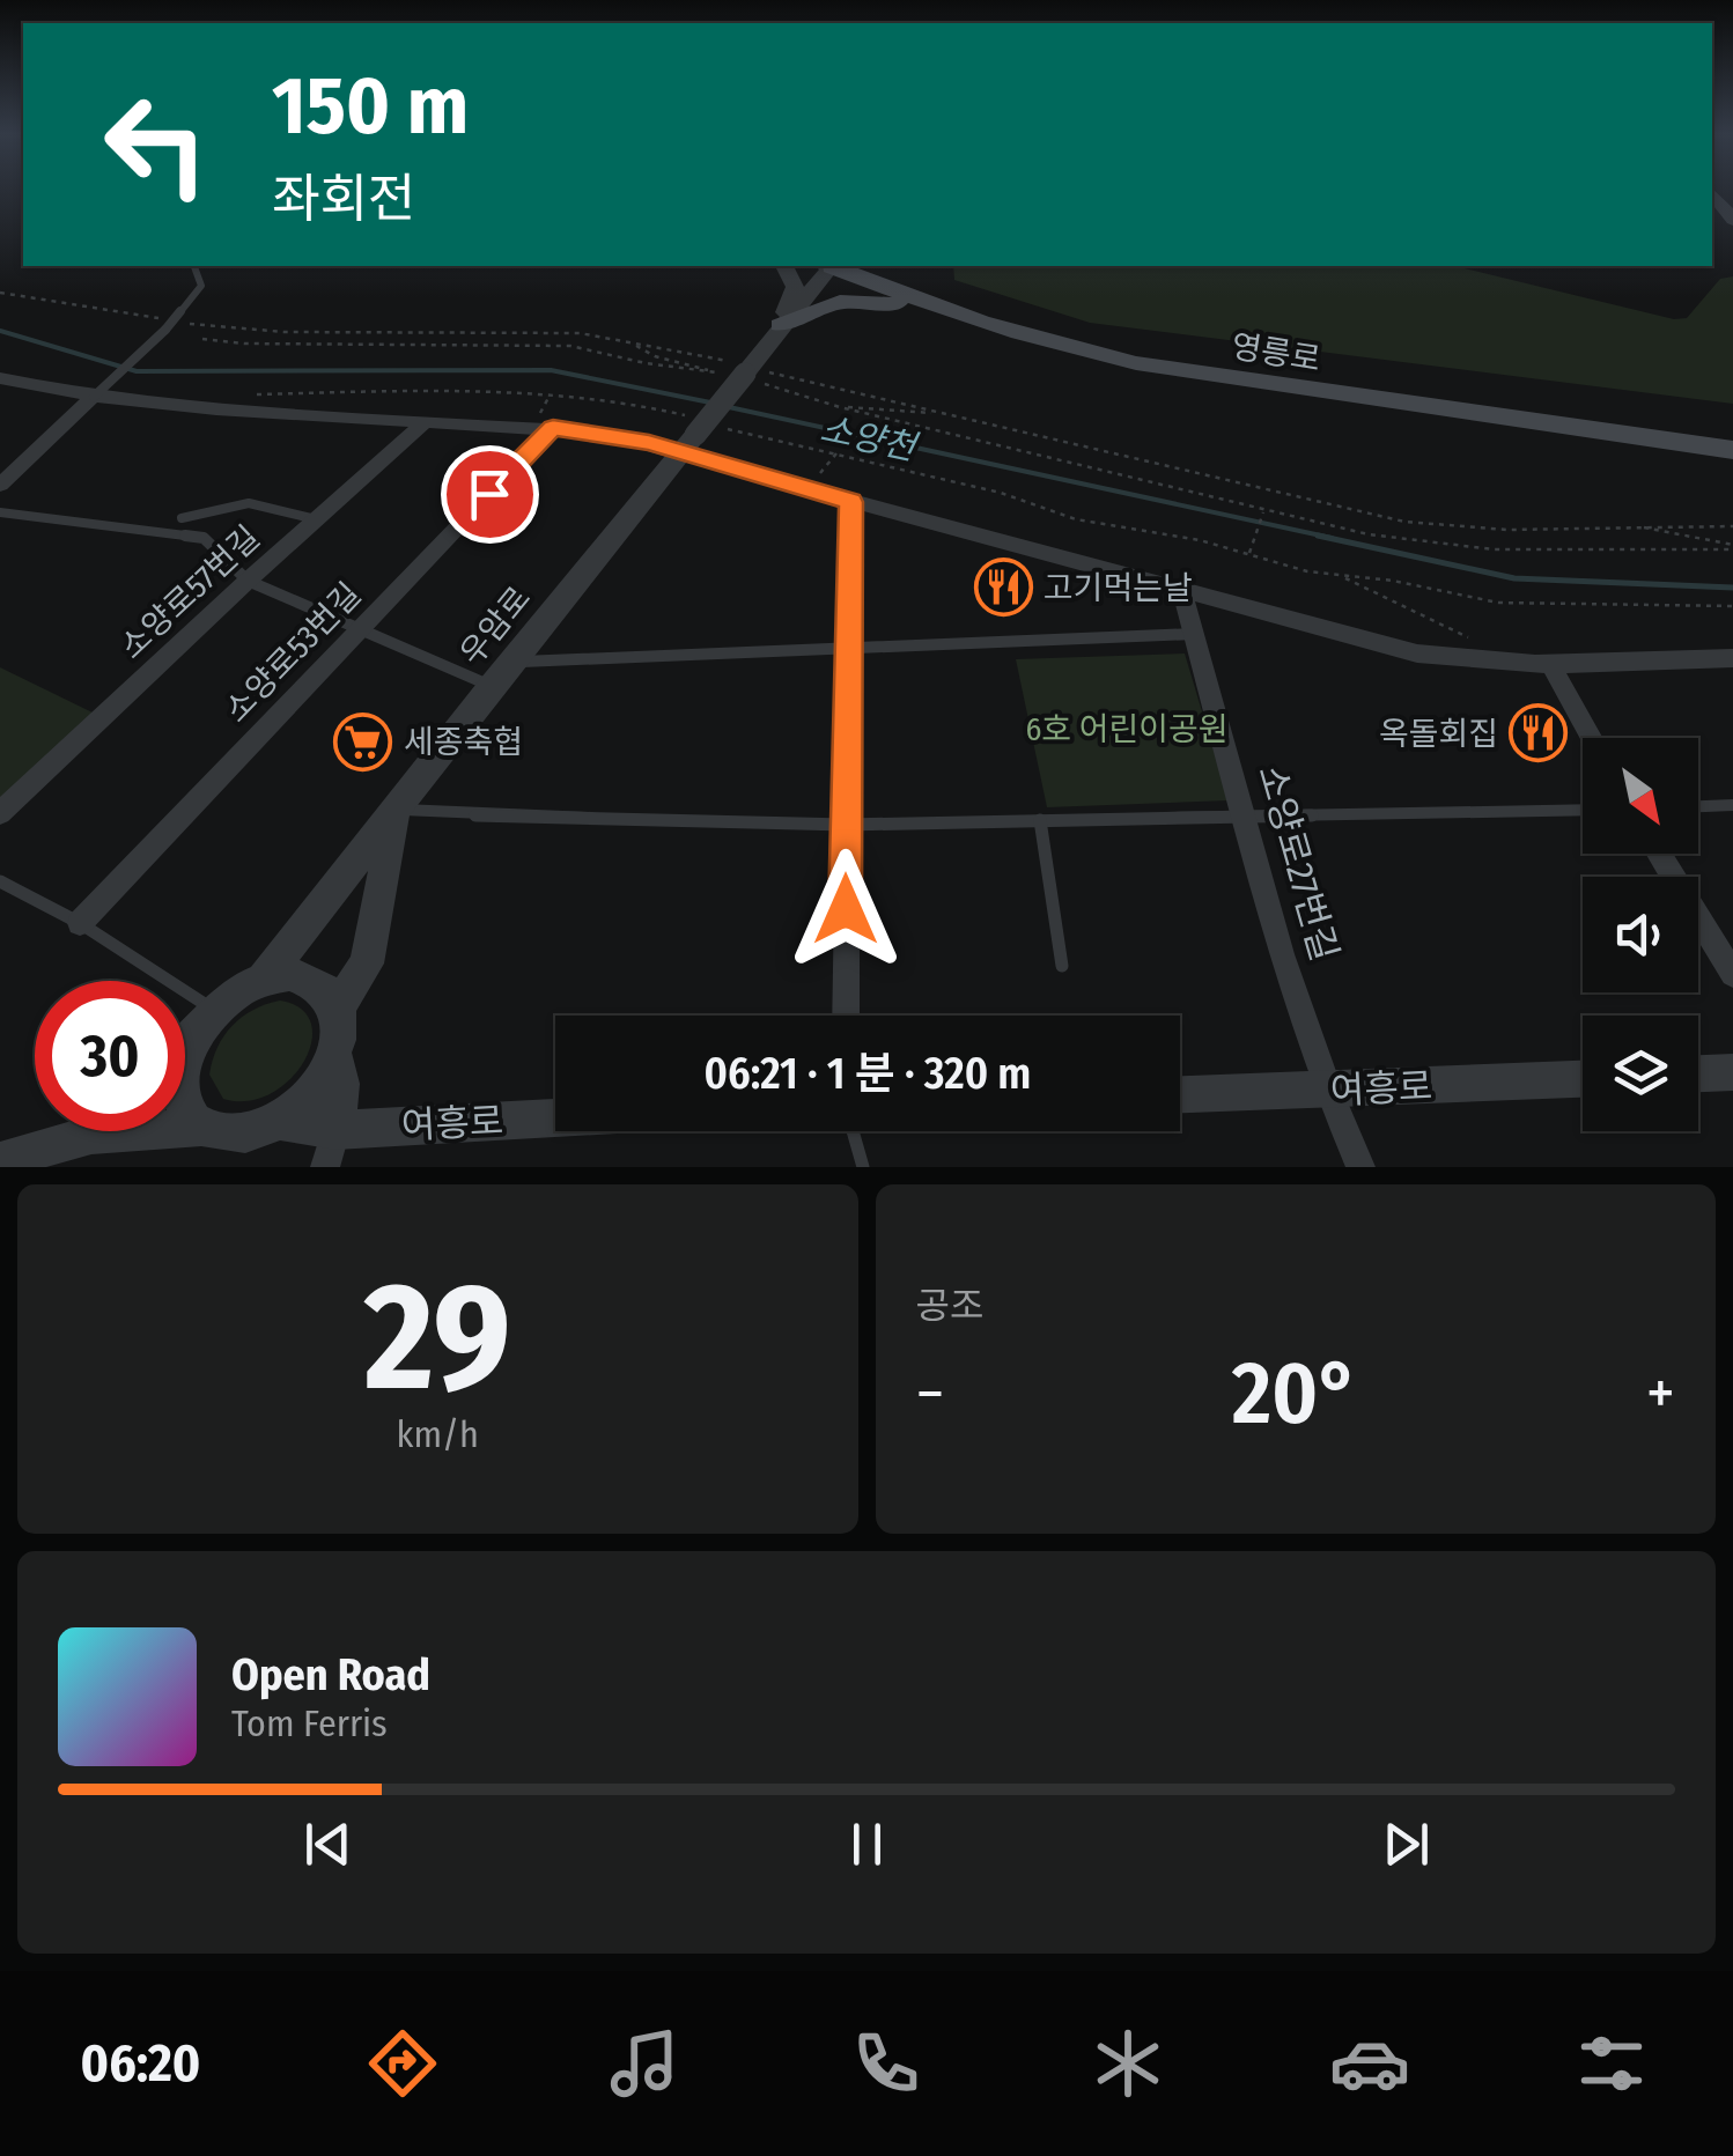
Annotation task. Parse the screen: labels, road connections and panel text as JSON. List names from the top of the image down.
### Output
{
  "streets": {
    "main road": ["영릉로"],
    "street": [
      "소양로57번길",
      "우암로",
      "소양로53번길",
      "소양로27번길",
      "여흥로"
    ]
  },
  "crossings": [
    ["우암로", "여흥로"],
    ["소양로27번길", "여흥로"]
  ],
  "water": ["소양천"],
  "parks": ["6호 어린이공원"],
  "places": {
    "restaurant": ["고기먹는날", "옥돌회집"],
    "supermarket": ["세종축협"]
  },
  "north": "bottom right",
  "page": {
    "turn": ["150 m", "좌회전"],
    "limit": "30",
    "trip": "06:21 · 1 분 · 320 m",
    "tile": [
      ["29", "km/h"],
      "공조"
    ],
    "heat": ["−", "20°", "+"],
    "song": ["Open Road", "Tom Ferris"],
    "tabs": "06:20"
  }
}
